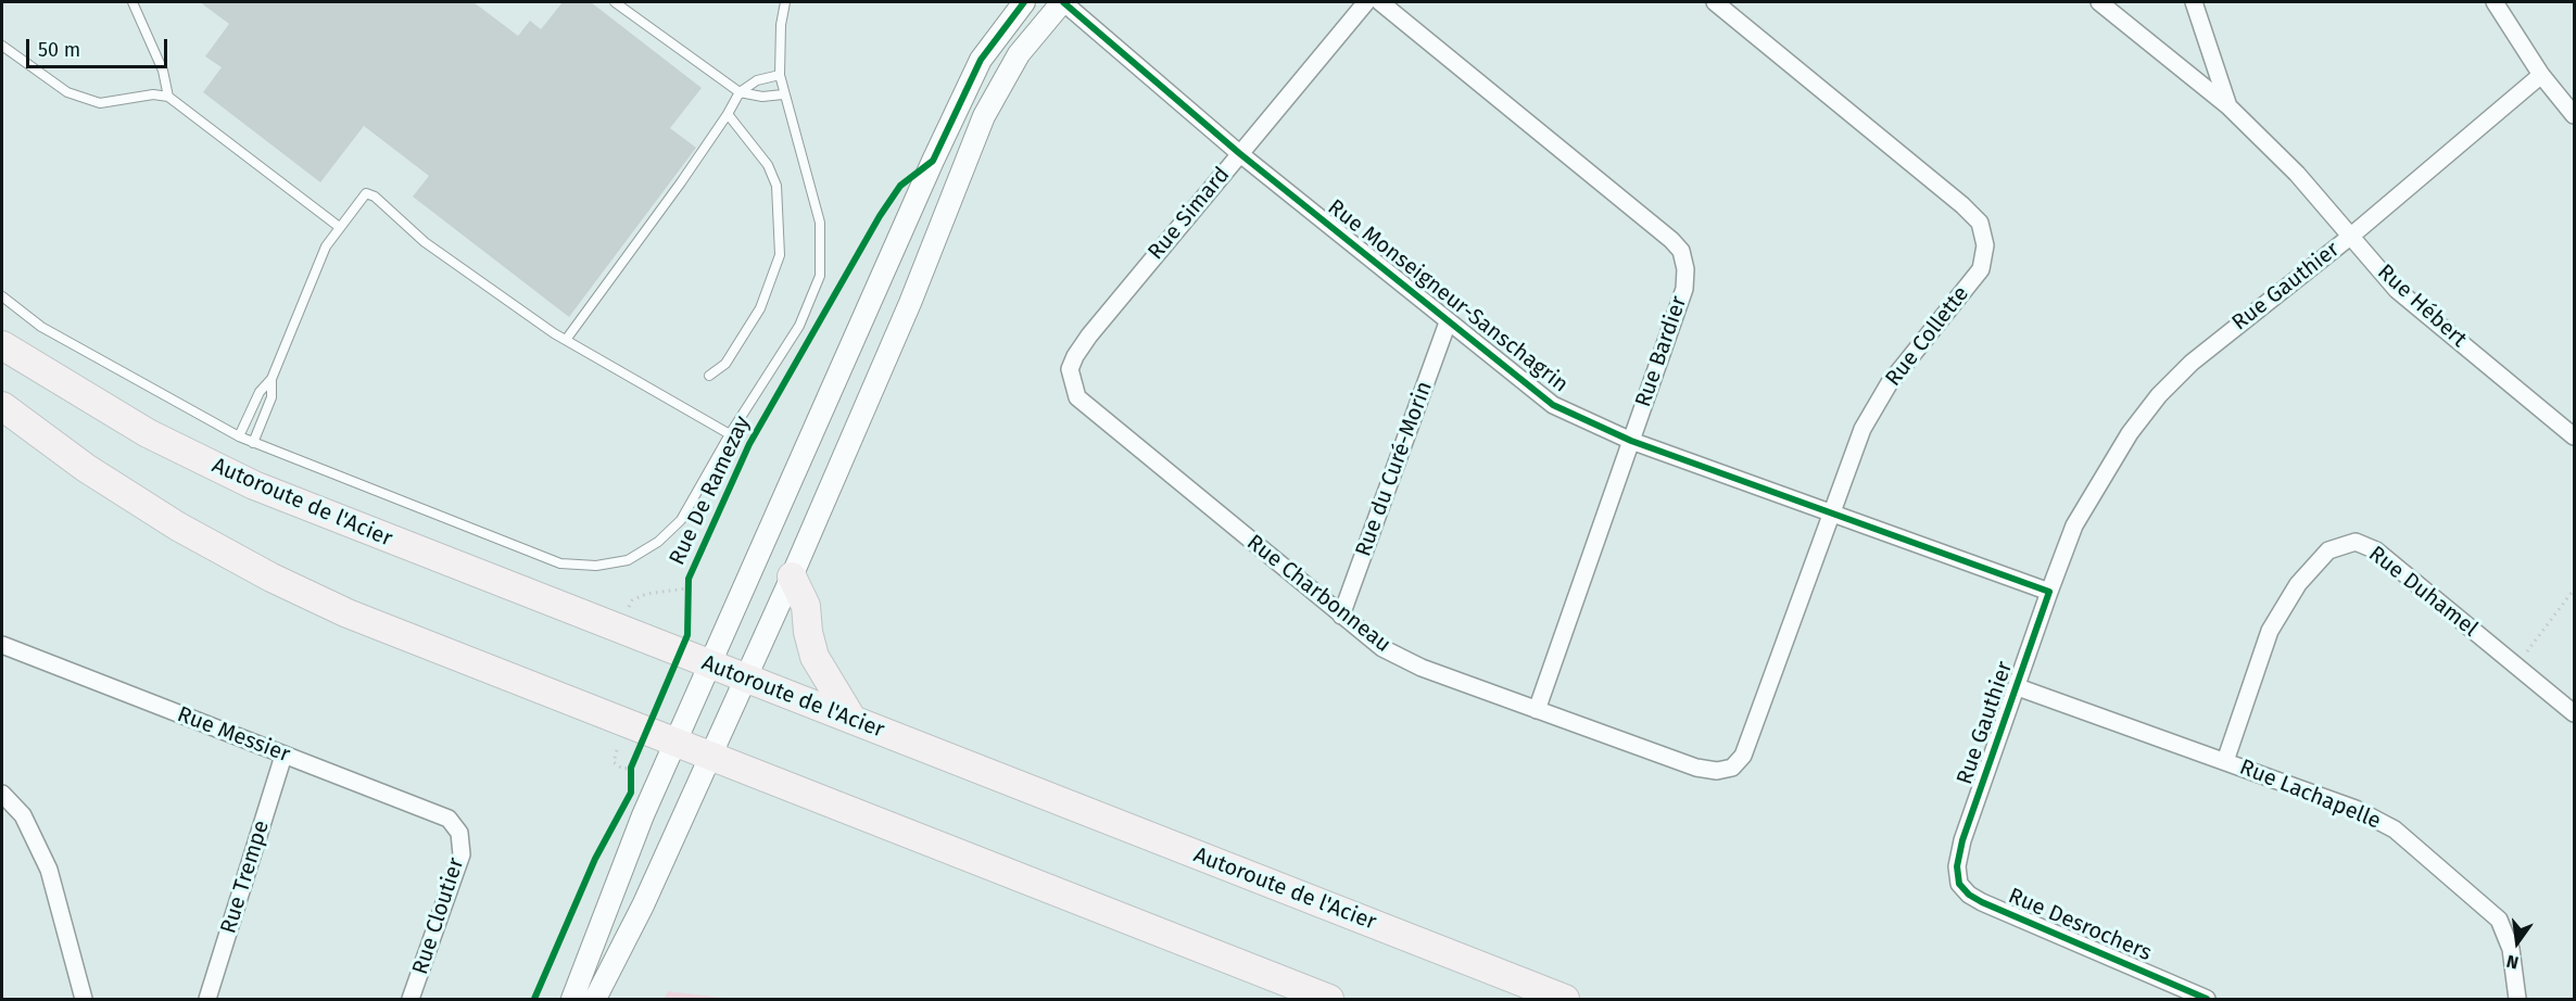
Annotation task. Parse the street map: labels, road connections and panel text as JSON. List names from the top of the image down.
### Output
{
  "streets": {
    "highway": ["Autoroute de l'Acier"],
    "street": [
      "Rue Simard",
      "Rue Gauthier",
      "Rue Monseigneur-Sanschagrin",
      "Rue Hébert",
      "Rue Collette",
      "Rue Bardier",
      "Rue du Curé-Morin",
      "Rue Duhamel",
      "Rue Charbonneau",
      "Rue Messier",
      "Rue Lachapelle",
      "Rue Trempe",
      "Rue Cloutier",
      "Rue Desrochers"
    ],
    "cycle path": ["Rue De Ramezay"]
  },
  "crossings": [
    ["Rue Simard", "Rue Monseigneur-Sanschagrin"],
    ["Rue Simard", "Rue Charbonneau"],
    ["Rue Gauthier", "Rue Monseigneur-Sanschagrin"],
    ["Rue Gauthier", "Rue Hébert"],
    ["Rue Gauthier", "Rue Lachapelle"],
    ["Rue Gauthier", "Rue Desrochers"],
    ["Rue Monseigneur-Sanschagrin", "Rue Collette"],
    ["Rue Monseigneur-Sanschagrin", "Rue Bardier"],
    ["Rue Monseigneur-Sanschagrin", "Rue du Curé-Morin"],
    ["Rue Collette", "Rue Charbonneau"],
    ["Rue Bardier", "Rue Charbonneau"],
    ["Rue du Curé-Morin", "Rue Charbonneau"],
    ["Rue Duhamel", "Rue Lachapelle"],
    ["Rue Messier", "Rue Trempe"],
    ["Rue Messier", "Rue Cloutier"]
  ],
  "scale_bar": "50 m",
  "north": "bottom"
}
